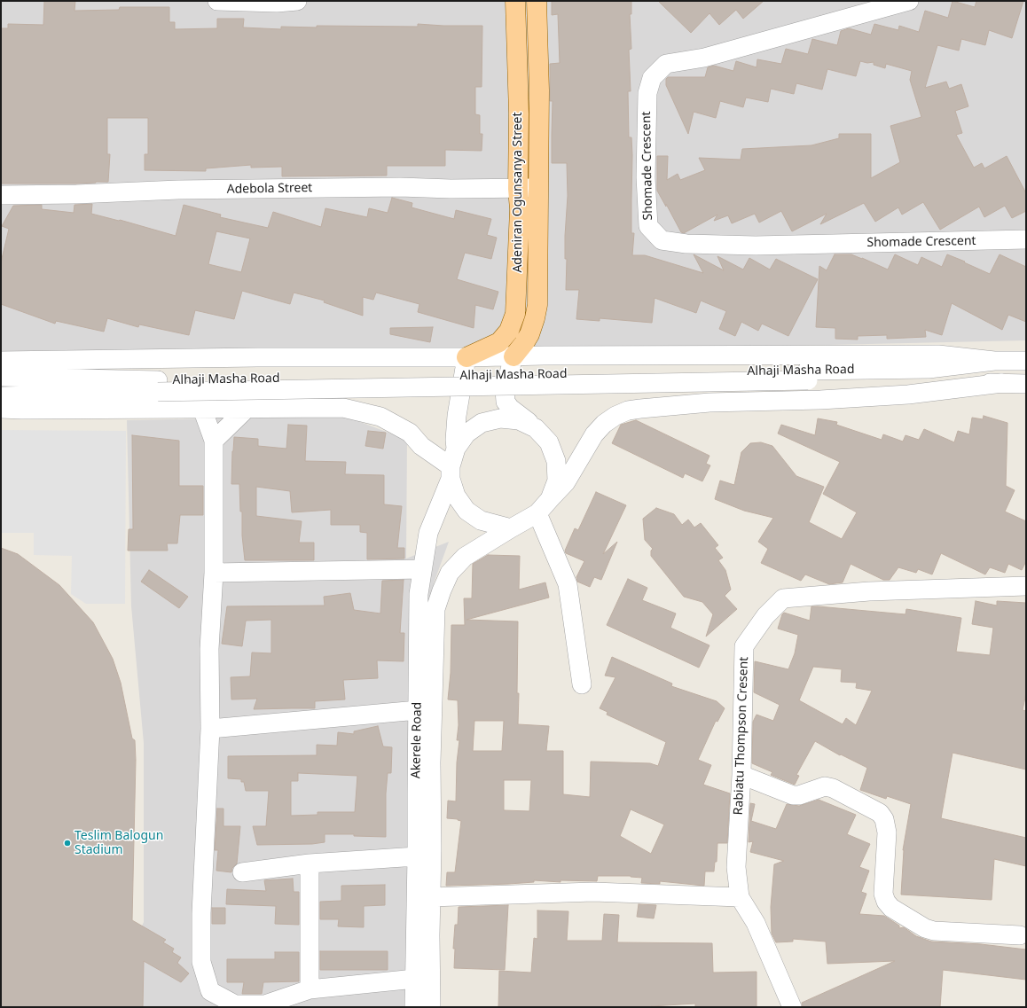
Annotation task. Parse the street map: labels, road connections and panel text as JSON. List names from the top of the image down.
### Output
{
  "streets": {
    "main road": ["Adeniran Ogunsanya Street"],
    "street": [
      "Shomade Crescent",
      "Adebola Street",
      "Alhaji Masha Road",
      "Rabiatu Thompson Cresent",
      "Akerele Road"
    ]
  },
  "crossings": [
    ["Adebola Street", "Adeniran Ogunsanya Street"]
  ],
  "places": ["Teslim Balogun Stadium"]
}
